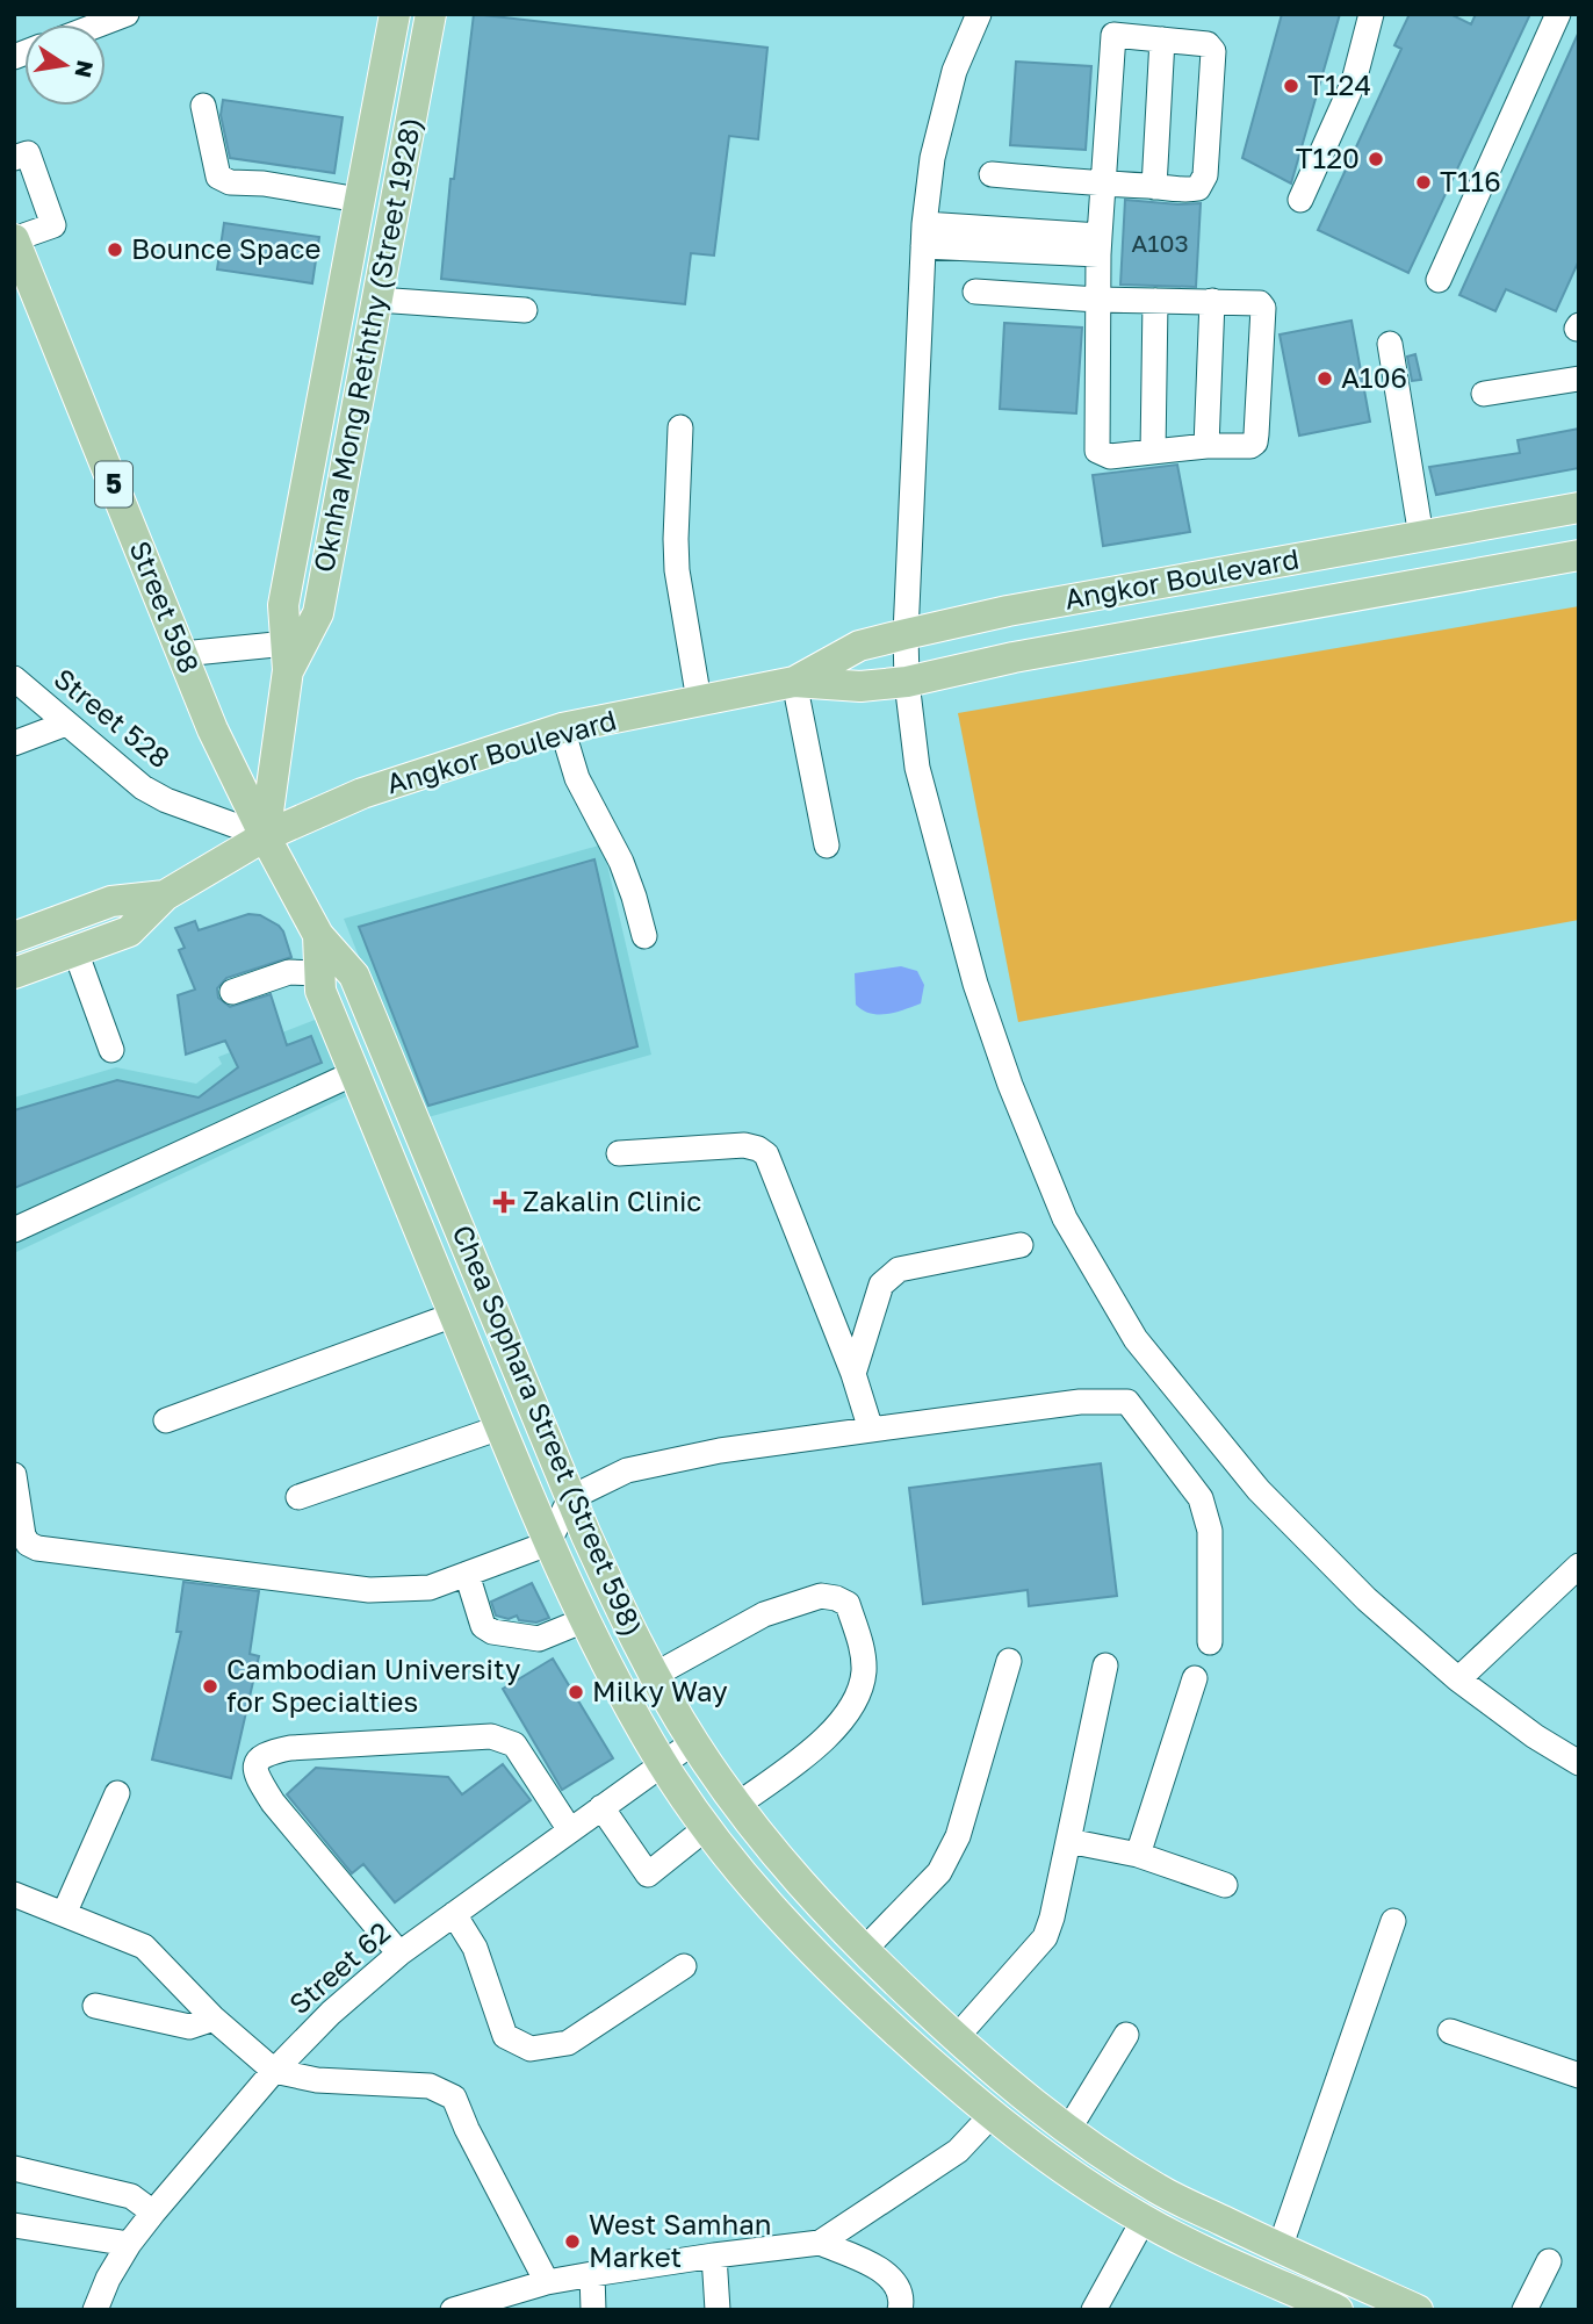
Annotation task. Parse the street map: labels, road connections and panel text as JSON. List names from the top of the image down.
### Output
{
  "streets": {
    "main road": [
      "Oknha Mong Reththy (Street 1928)",
      "5",
      "Angkor Boulevard",
      "Street 598",
      "Chea Sophara Street (Street 598)"
    ],
    "street": ["Street 528", "Street 62"]
  },
  "crossings": [
    ["Oknha Mong Reththy (Street 1928)", "Angkor Boulevard"],
    ["Oknha Mong Reththy (Street 1928)", "Street 598"],
    ["Oknha Mong Reththy (Street 1928)", "Street 528"],
    ["Oknha Mong Reththy (Street 1928)", "Chea Sophara Street (Street 598)"],
    ["Angkor Boulevard", "Street 598"],
    ["Angkor Boulevard", "Street 528"],
    ["Angkor Boulevard", "Chea Sophara Street (Street 598)"],
    ["Street 598", "Street 528"],
    ["Street 598", "Chea Sophara Street (Street 598)"],
    ["Street 528", "Chea Sophara Street (Street 598)"],
    ["Chea Sophara Street (Street 598)", "Street 62"]
  ],
  "places": {
    "other": [
      "T124",
      "T120",
      "T116",
      "Bounce Space",
      "A106",
      "Cambodian University for Specialties",
      "Milky Way",
      "West Samhan Market"
    ],
    "health": ["Zakalin Clinic"]
  },
  "house_numbers": ["A103"],
  "north": "right"
}
